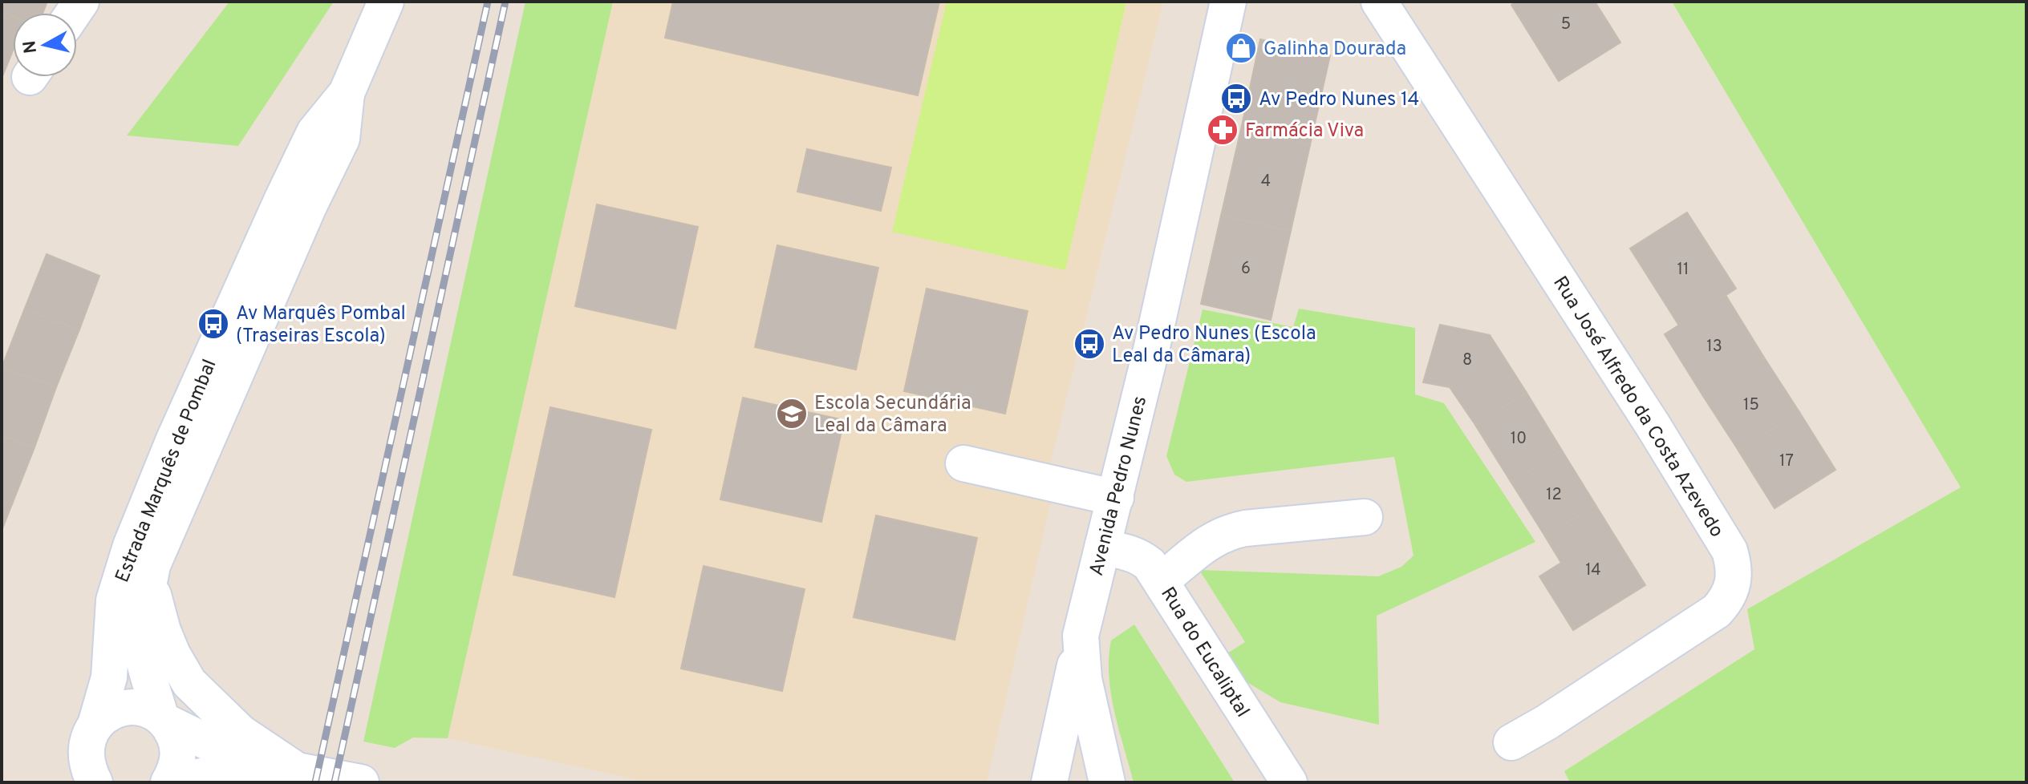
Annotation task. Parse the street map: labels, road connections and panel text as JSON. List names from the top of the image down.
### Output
{
  "streets": {
    "street": [
      "Rua José Alfredo da Costa Azevedo",
      "Estrada Marquês de Pombal",
      "Avenida Pedro Nunes",
      "Rua do Eucaliptal"
    ]
  },
  "crossings": [
    ["Avenida Pedro Nunes", "Rua do Eucaliptal"]
  ],
  "places": {
    "shop": ["Galinha Dourada"],
    "bus stop": ["Av Pedro Nunes 14", "Av Marquês Pombal (Traseiras Escola)", "Av Pedro Nunes (Escola Leal da Câmara)"],
    "pharmacy": ["Farmácia Viva"],
    "school or university": ["Escola Secundária Leal da Câmara"]
  },
  "house_numbers": [
    "5",
    "4",
    "6",
    "11",
    "13",
    "8",
    "15",
    "10",
    "17",
    "12",
    "14"
  ],
  "north": "left"
}
